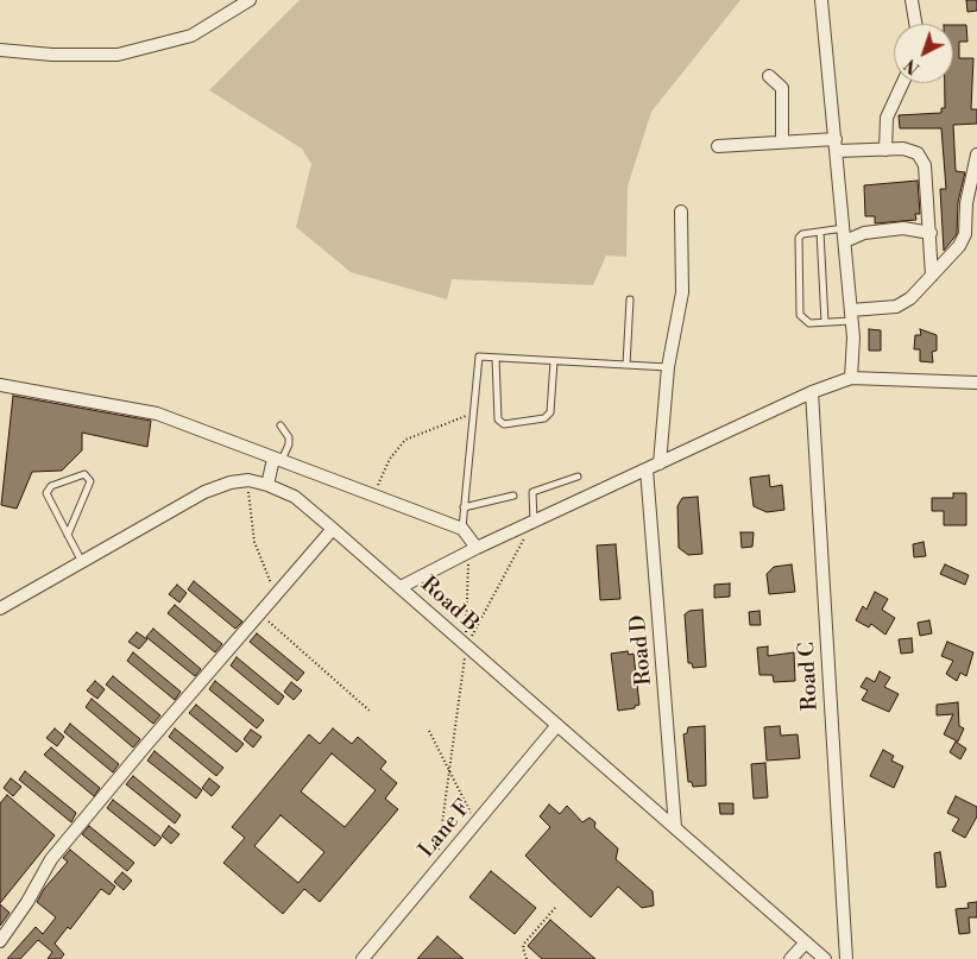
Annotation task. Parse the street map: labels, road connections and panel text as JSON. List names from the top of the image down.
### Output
{
  "streets": {
    "street": [
      "Road B",
      "Road D",
      "Road C",
      "Lane F"
    ]
  },
  "crossings": [
    ["Road B", "Road D"],
    ["Road B", "Lane F"]
  ],
  "north": "bottom left"
}
